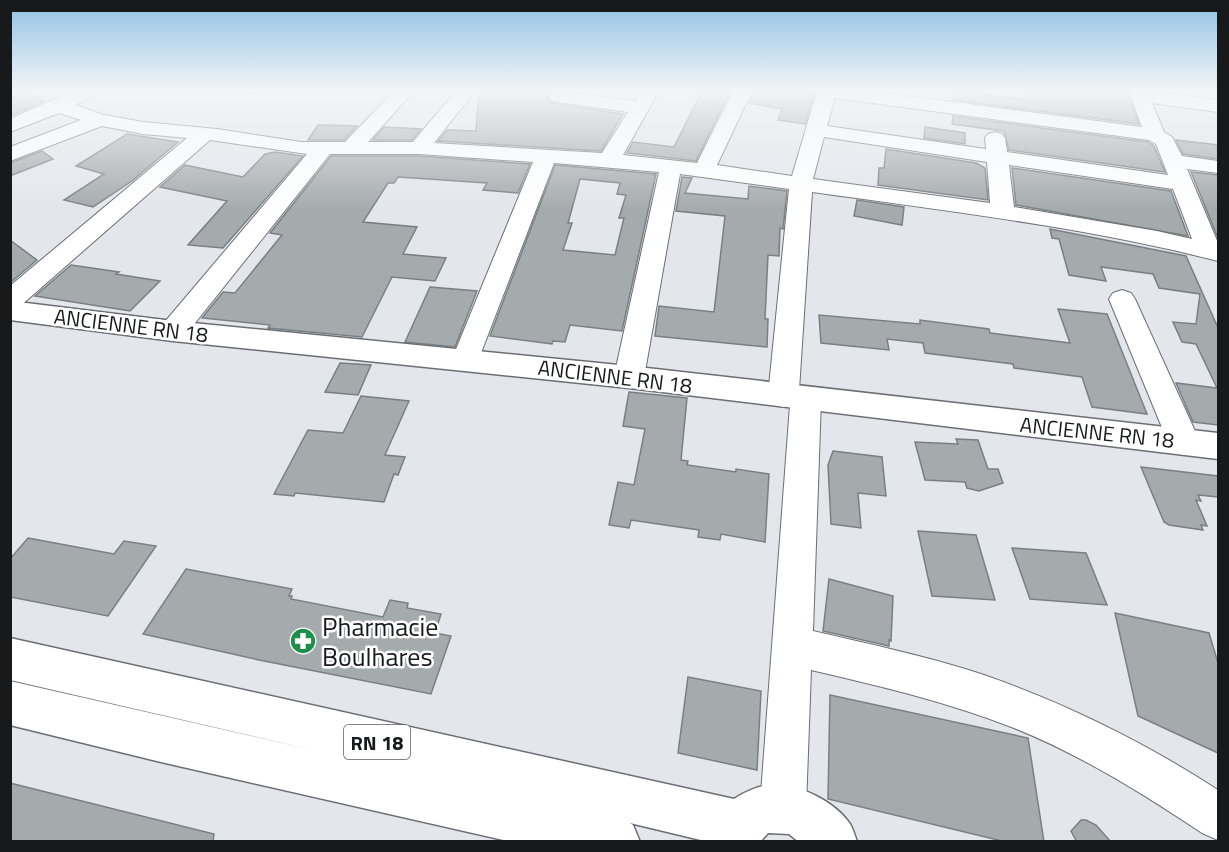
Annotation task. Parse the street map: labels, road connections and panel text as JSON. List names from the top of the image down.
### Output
{
  "streets": {
    "main road": ["ANCIENNE RN 18", "RN 18"]
  },
  "places": {
    "pharmacy": ["Pharmacie Boulhares"]
  }
}
